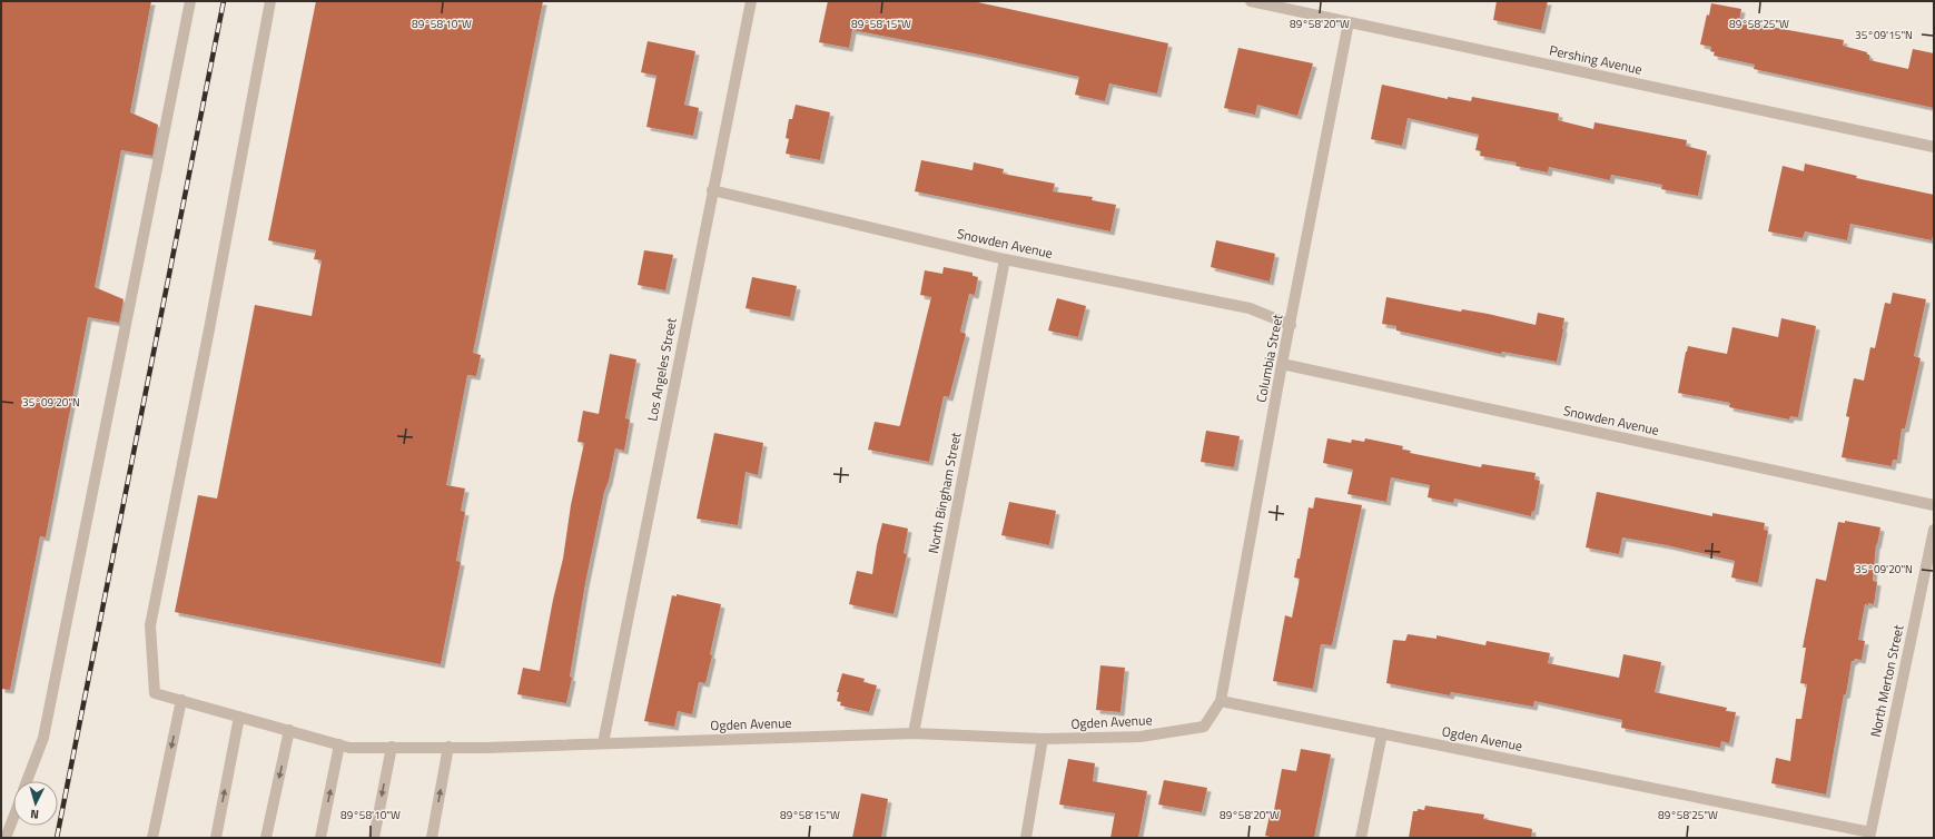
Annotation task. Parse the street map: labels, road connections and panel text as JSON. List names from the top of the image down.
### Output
{
  "streets": {
    "street": [
      "Pershing Avenue",
      "Snowden Avenue",
      "Columbia Street",
      "Los Angeles Street",
      "North Bingham Street",
      "North Merton Street",
      "Ogden Avenue"
    ]
  },
  "crossings": [
    ["Pershing Avenue", "Columbia Street"],
    ["Snowden Avenue", "Columbia Street"],
    ["Snowden Avenue", "Los Angeles Street"],
    ["Snowden Avenue", "North Bingham Street"],
    ["Columbia Street", "Ogden Avenue"],
    ["Los Angeles Street", "Ogden Avenue"],
    ["North Bingham Street", "Ogden Avenue"],
    ["North Merton Street", "Ogden Avenue"]
  ],
  "north": "bottom",
  "coordinates": [
    "89°58'10\"W",
    "89°58'15\"W",
    "89°58'20\"W",
    "89°58'25\"W",
    "35°09'15\"N",
    "35°09'20\"N"
  ]
}
